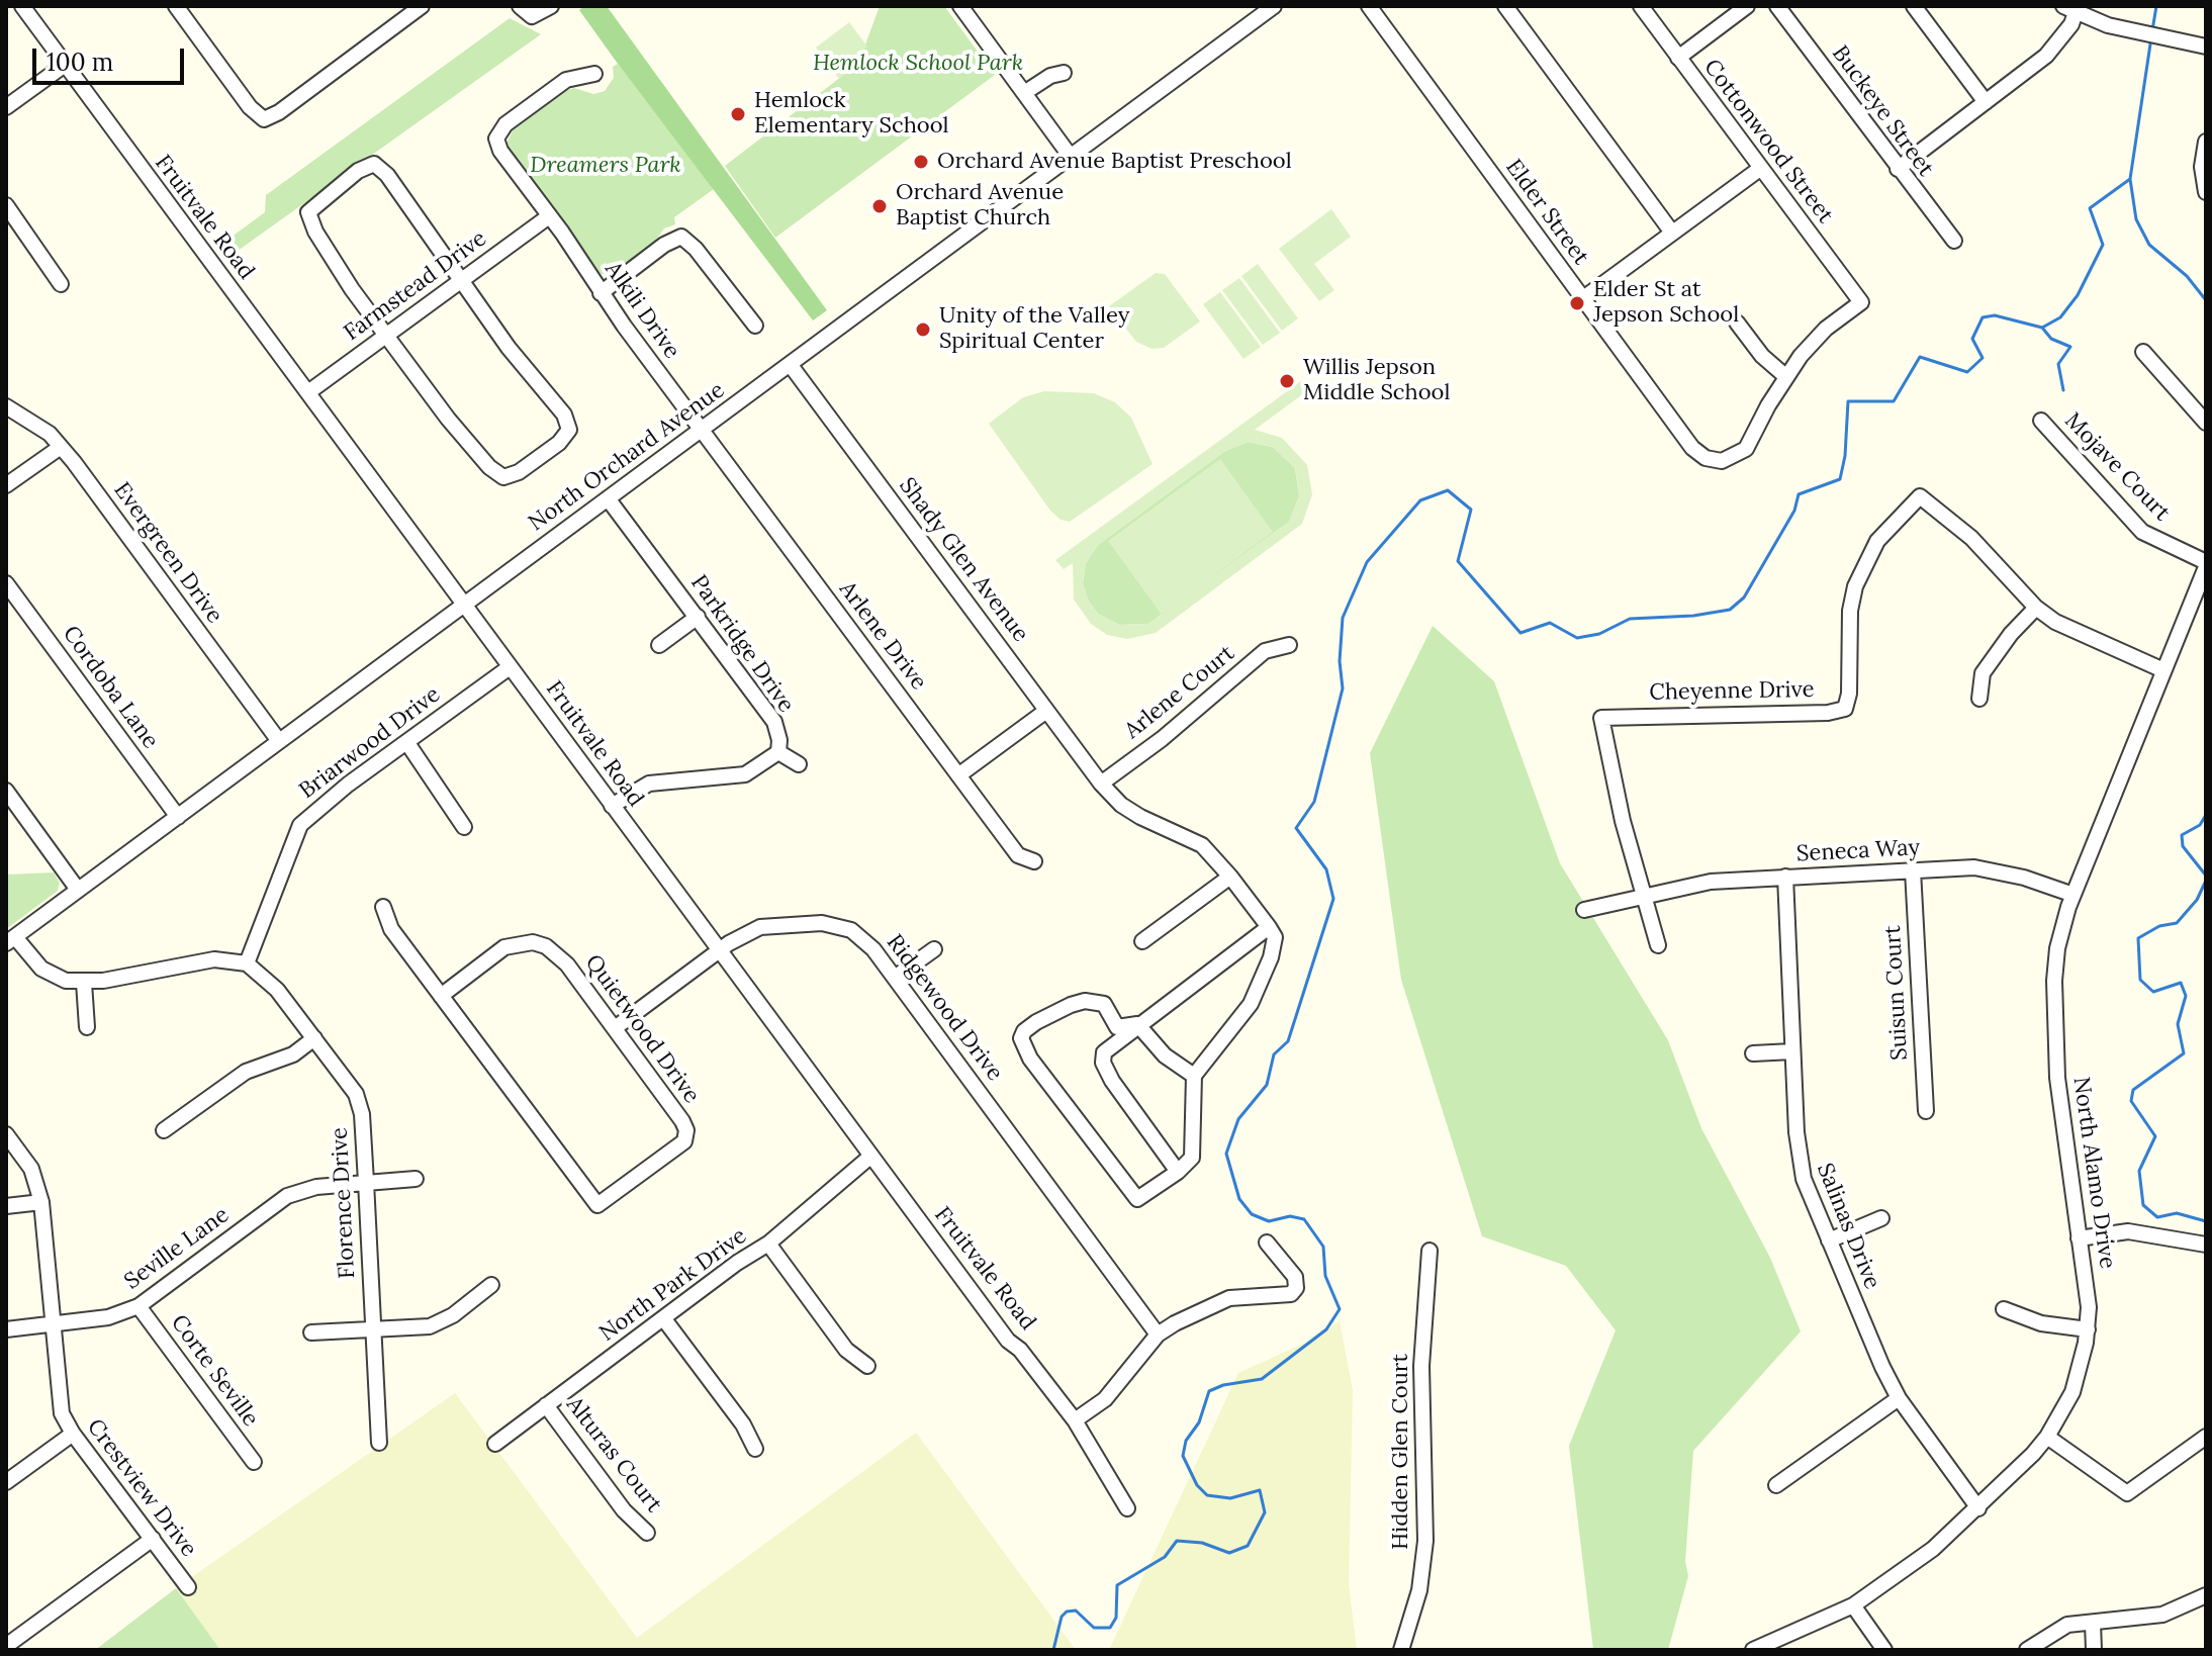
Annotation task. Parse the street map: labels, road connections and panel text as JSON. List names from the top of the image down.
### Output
{
  "streets": {
    "street": [
      "Buckeye Street",
      "Cottonwood Street",
      "Elder Street",
      "Fruitvale Road",
      "Farmstead Drive",
      "Alkili Drive",
      "North Orchard Avenue",
      "Mojave Court",
      "Evergreen Drive",
      "Shady Glen Avenue",
      "Arlene Drive",
      "Parkridge Drive",
      "Cordoba Lane",
      "Cheyenne Drive",
      "Arlene Court",
      "Briarwood Drive",
      "Seneca Way",
      "Suisun Court",
      "Ridgewood Drive",
      "Quietwood Drive",
      "North Alamo Drive",
      "Florence Drive",
      "Salinas Drive",
      "Seville Lane",
      "North Park Drive",
      "Corte Seville",
      "Hidden Glen Court",
      "Alturas Court",
      "Crestview Drive"
    ]
  },
  "crossings": [
    ["Cottonwood Street", "Elder Street"],
    ["Fruitvale Road", "Farmstead Drive"],
    ["Fruitvale Road", "North Orchard Avenue"],
    ["Fruitvale Road", "Briarwood Drive"],
    ["Fruitvale Road", "Ridgewood Drive"],
    ["Fruitvale Road", "North Park Drive"],
    ["Farmstead Drive", "Alkili Drive"],
    ["Alkili Drive", "North Orchard Avenue"],
    ["Alkili Drive", "Arlene Drive"],
    ["North Orchard Avenue", "Evergreen Drive"],
    ["North Orchard Avenue", "Shady Glen Avenue"],
    ["North Orchard Avenue", "Arlene Drive"],
    ["North Orchard Avenue", "Parkridge Drive"],
    ["North Orchard Avenue", "Cordoba Lane"],
    ["Mojave Court", "North Alamo Drive"],
    ["Shady Glen Avenue", "Arlene Court"],
    ["Cheyenne Drive", "Seneca Way"],
    ["Cheyenne Drive", "North Alamo Drive"],
    ["Briarwood Drive", "Florence Drive"],
    ["Seneca Way", "Suisun Court"],
    ["Seneca Way", "North Alamo Drive"],
    ["Seneca Way", "Salinas Drive"],
    ["Ridgewood Drive", "Quietwood Drive"],
    ["North Alamo Drive", "Salinas Drive"],
    ["Florence Drive", "Seville Lane"],
    ["Seville Lane", "Corte Seville"],
    ["Seville Lane", "Crestview Drive"],
    ["North Park Drive", "Alturas Court"]
  ],
  "parks": ["Hemlock School Park", "Dreamers Park"],
  "places": [
    "Hemlock Elementary School",
    "Orchard Avenue Baptist Preschool",
    "Orchard Avenue Baptist Church",
    "Elder St at Jepson School",
    "Unity of the Valley Spiritual Center",
    "Willis Jepson Middle School"
  ],
  "scale_bar": "100 m"
}
